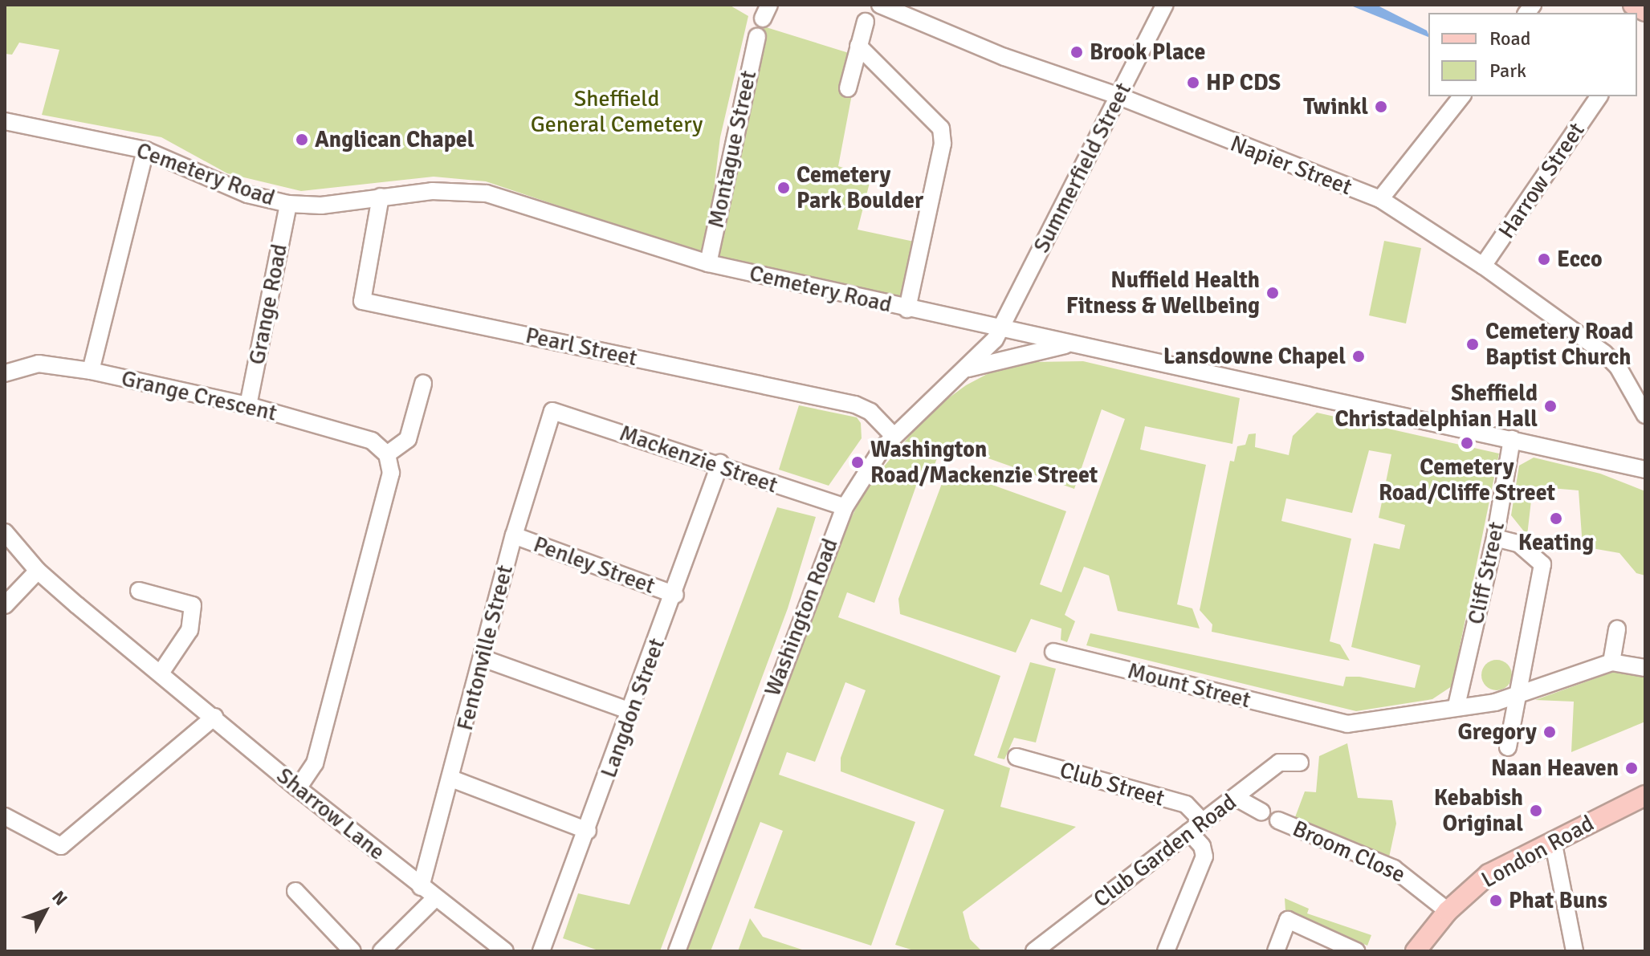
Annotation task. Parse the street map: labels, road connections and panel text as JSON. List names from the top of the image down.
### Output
{
  "streets": {
    "main road": ["London Road"],
    "street": [
      "Montague Street",
      "Napier Street",
      "Summerfield Street",
      "Cemetery Road",
      "Harrow Street",
      "Grange Road",
      "Pearl Street",
      "Grange Crescent",
      "Mackenzie Street",
      "Penley Street",
      "Cliff Street",
      "Washington Road",
      "Fentonville Street",
      "Mount Street",
      "Langdon Street",
      "Club Street",
      "Sharrow Lane",
      "Club Garden Road",
      "Broom Close"
    ]
  },
  "crossings": [
    ["Montague Street", "Cemetery Road"],
    ["Napier Street", "Summerfield Street"],
    ["Napier Street", "Harrow Street"],
    ["Summerfield Street", "Cemetery Road"],
    ["Summerfield Street", "Washington Road"],
    ["Cemetery Road", "Grange Road"],
    ["Cemetery Road", "Pearl Street"],
    ["Cemetery Road", "Cliff Street"],
    ["Cemetery Road", "Washington Road"],
    ["Grange Road", "Grange Crescent"],
    ["Pearl Street", "Washington Road"],
    ["Mackenzie Street", "Washington Road"],
    ["Mackenzie Street", "Fentonville Street"],
    ["Mackenzie Street", "Langdon Street"],
    ["Penley Street", "Fentonville Street"],
    ["Penley Street", "Langdon Street"],
    ["Cliff Street", "Mount Street"],
    ["Fentonville Street", "Sharrow Lane"],
    ["Club Street", "Club Garden Road"],
    ["Broom Close", "London Road"]
  ],
  "parks": ["Sheffield General Cemetery"],
  "places": [
    "Brook Place",
    "HP CDS",
    "Twinkl",
    "Anglican Chapel",
    "Cemetery Park Boulder",
    "Ecco",
    "Nuffield Health Fitness & Wellbeing",
    "Cemetery Road Baptist Church",
    "Lansdowne Chapel",
    "Sheffield Christadelphian Hall",
    "Cemetery Road/Cliffe Street",
    "Washington Road/Mackenzie Street",
    "Keating",
    "Gregory",
    "Naan Heaven",
    "Kebabish Original",
    "Phat Buns"
  ],
  "legend": ["Road", "Park"],
  "north": "top right"
}
